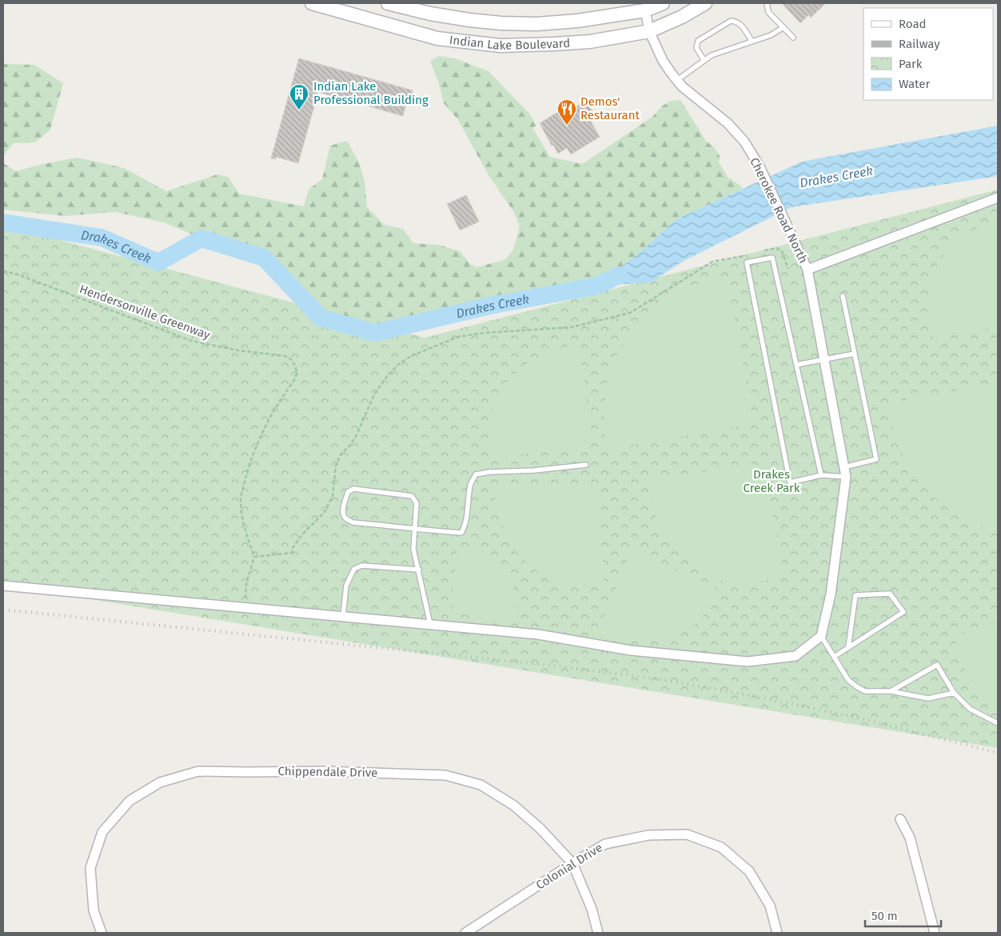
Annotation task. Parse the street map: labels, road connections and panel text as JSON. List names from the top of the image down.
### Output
{
  "streets": {
    "main road": ["Indian Lake Boulevard"],
    "street": ["Cherokee Road North", "Chippendale Drive", "Colonial Drive"],
    "path": ["Hendersonville Greenway"]
  },
  "crossings": [
    ["Indian Lake Boulevard", "Cherokee Road North"],
    ["Chippendale Drive", "Colonial Drive"]
  ],
  "water": ["Drakes Creek"],
  "parks": ["Drakes Creek Park"],
  "places": {
    "building": ["Indian Lake Professional Building"],
    "restaurant": ["Demos' Restaurant"]
  },
  "legend": [
    "Road",
    "Railway",
    "Park",
    "Water"
  ],
  "scale_bar": "50 m"
}
